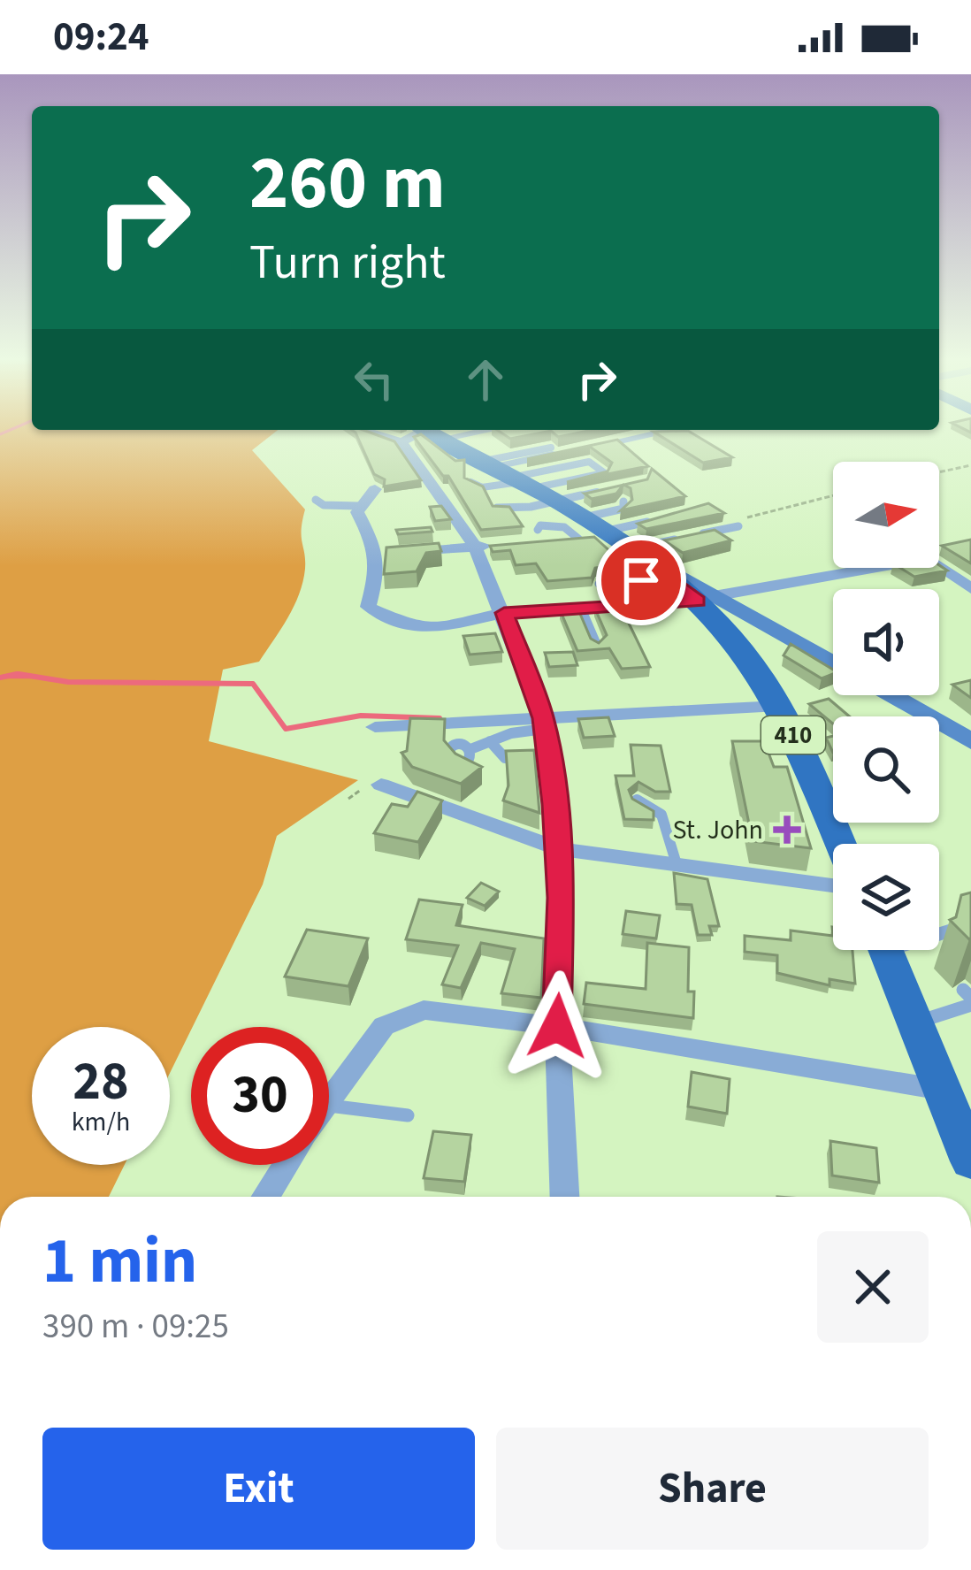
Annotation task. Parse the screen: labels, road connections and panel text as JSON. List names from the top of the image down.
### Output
{
  "streets": {
    "main road": ["410"]
  },
  "places": {
    "health": ["St. John"]
  },
  "north": "right",
  "page": {
    "status": "09:24",
    "turn": ["260 m", "Turn right"],
    "speed": "28 km/h",
    "limit": "30",
    "heading": ["1 min", "390 m · 09:25"],
    "buttons": ["Exit", "Share"]
  }
}
